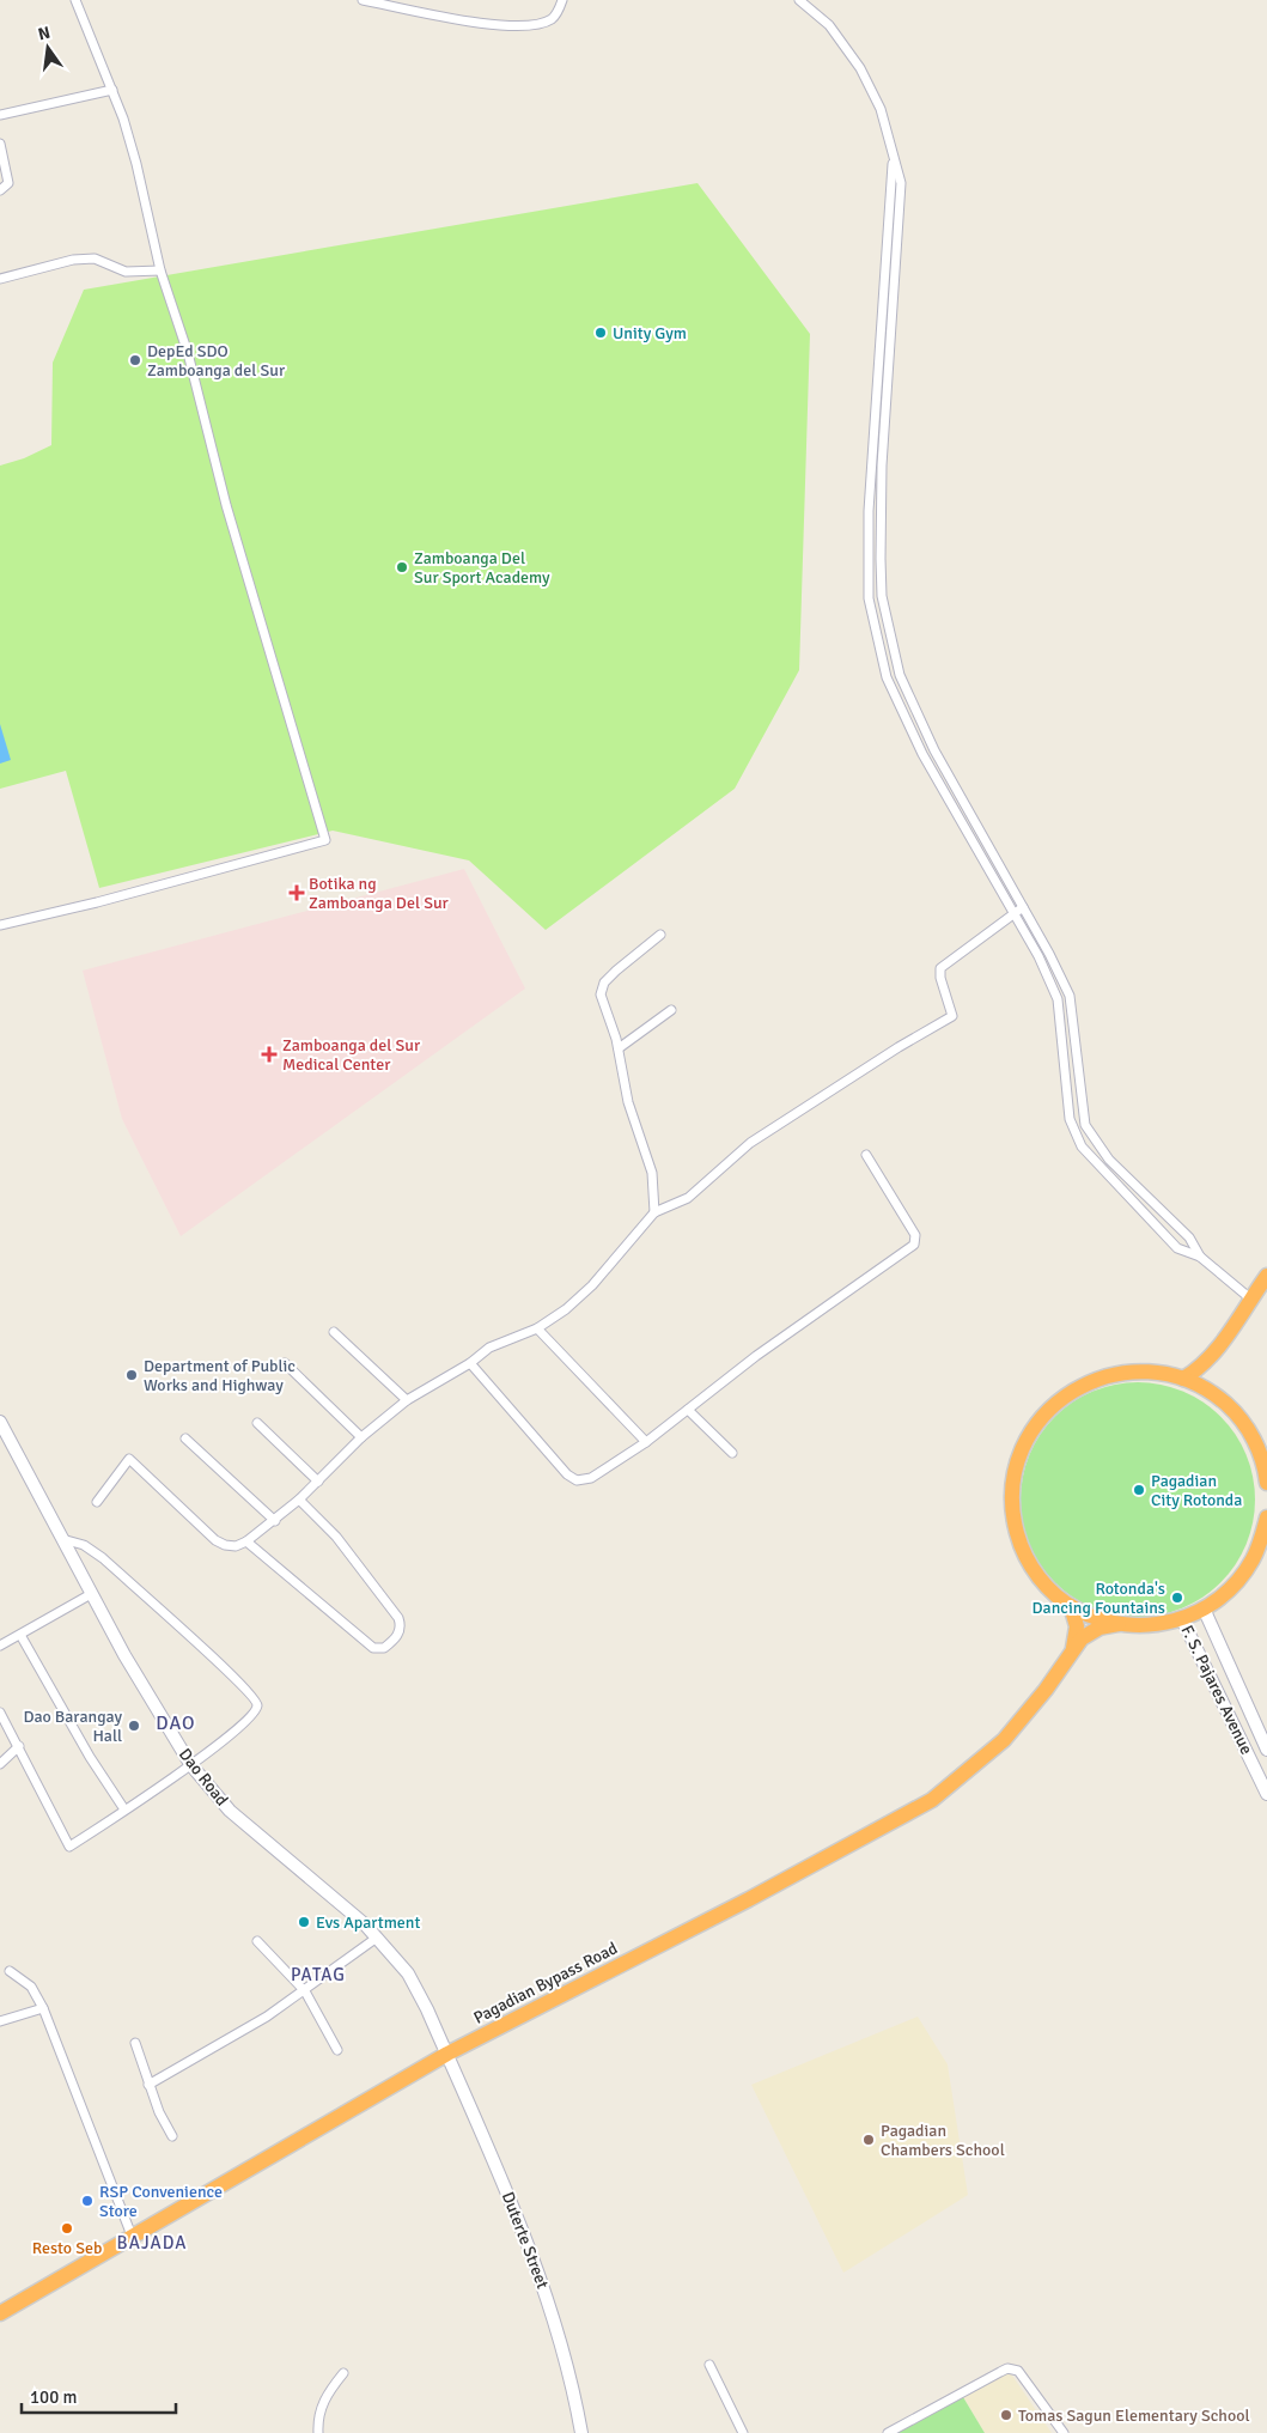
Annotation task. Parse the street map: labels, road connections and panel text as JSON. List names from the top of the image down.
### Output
{
  "streets": {
    "highway": ["Pagadian Bypass Road"],
    "street": ["F. S. Pajares Avenue", "Dao Road", "Duterte Street"]
  },
  "crossings": [
    ["Dao Road", "Pagadian Bypass Road"],
    ["Dao Road", "Duterte Street"],
    ["Pagadian Bypass Road", "Duterte Street"]
  ],
  "districts": ["DAO", "PATAG", "BAJADA"],
  "places": {
    "other": [
      "Unity Gym",
      "DepEd SDO Zamboanga del Sur",
      "Zamboanga Del Sur Sport Academy",
      "Department of Public Works and Highway",
      "Pagadian City Rotonda",
      "Rotonda's Dancing Fountains",
      "Dao Barangay Hall",
      "Evs Apartment",
      "Pagadian Chambers School",
      "RSP Convenience Store",
      "Resto Seb",
      "Tomas Sagun Elementary School"
    ],
    "health": ["Botika ng Zamboanga Del Sur", "Zamboanga del Sur Medical Center"]
  },
  "scale_bar": "100 m",
  "north": "top"
}
